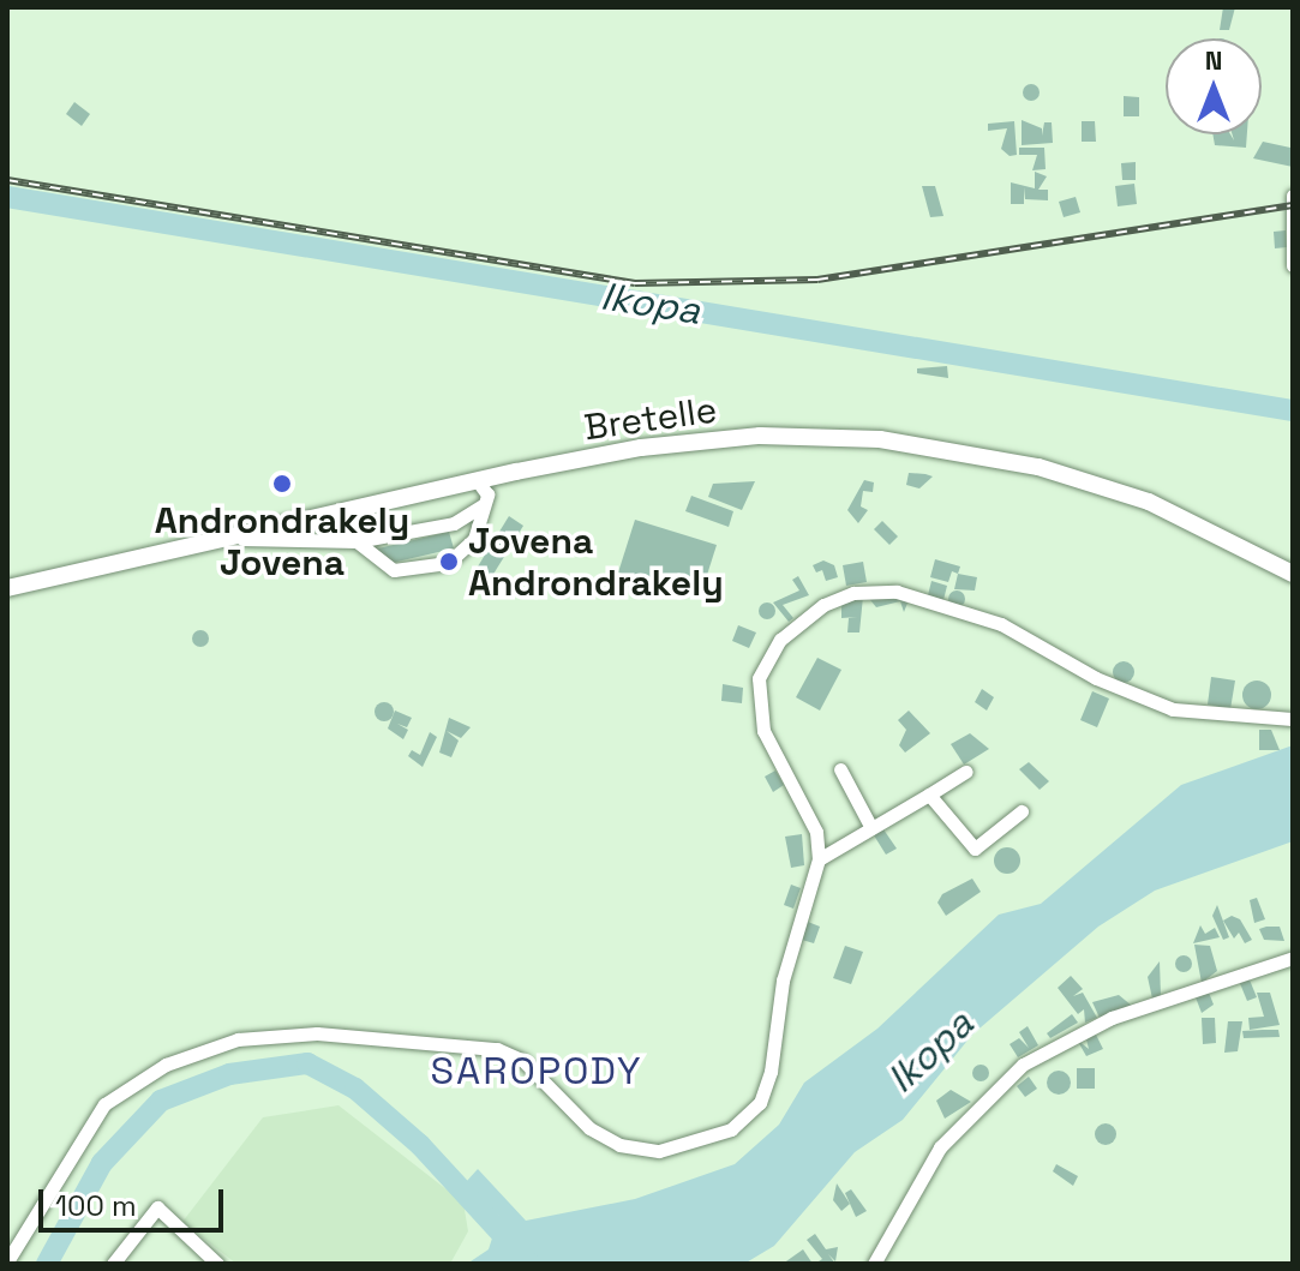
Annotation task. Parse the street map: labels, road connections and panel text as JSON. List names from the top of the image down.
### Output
{
  "streets": {
    "main road": ["Bretelle"]
  },
  "districts": ["SAROPODY"],
  "water": ["Ikopa"],
  "places": ["Androndrakely Jovena", "Jovena Androndrakely"],
  "scale_bar": "100 m",
  "north": "top"
}
